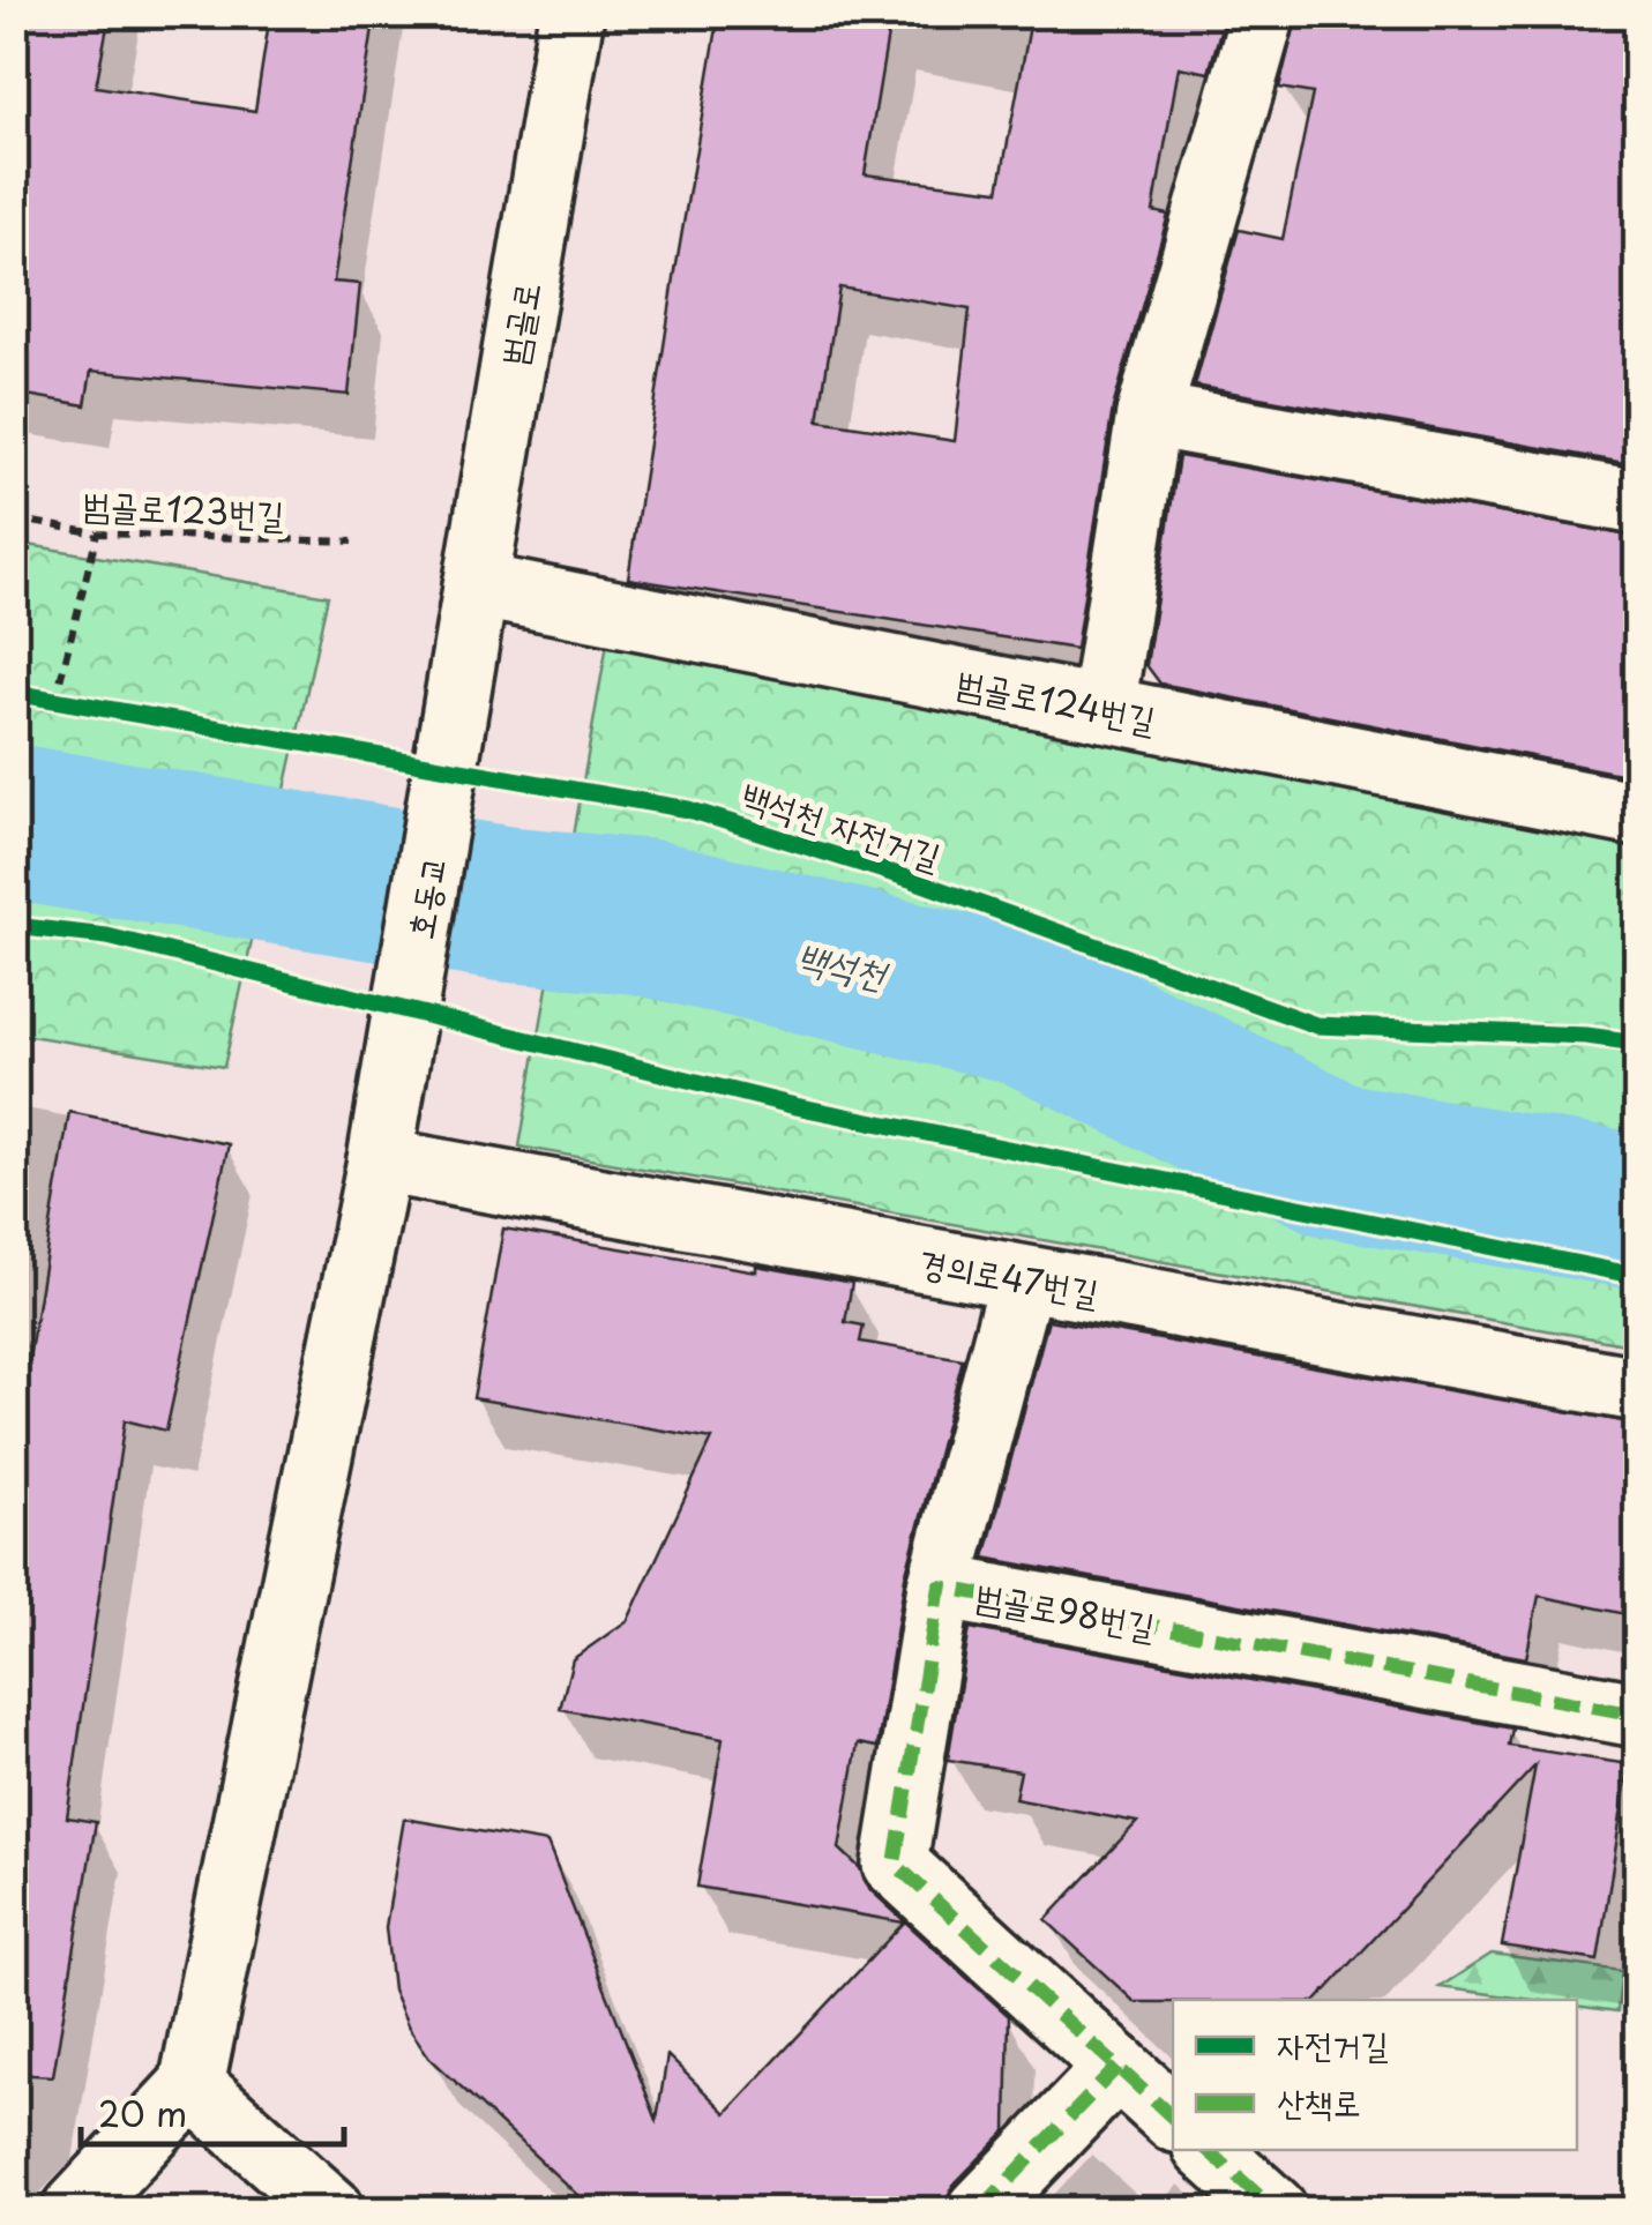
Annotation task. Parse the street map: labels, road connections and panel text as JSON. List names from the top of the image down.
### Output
{
  "streets": {
    "street": [
      "범골로",
      "범골로124번길",
      "호동교",
      "경의로47번길",
      "범골로98번길"
    ],
    "path": ["범골로123번길"],
    "cycle path": ["백석천 자전거길"]
  },
  "crossings": [
    ["범골로", "범골로124번길"],
    ["범골로", "호동교"],
    ["범골로124번길", "호동교"],
    ["호동교", "경의로47번길"]
  ],
  "water": ["백석천"],
  "legend": ["자전거길", "산책로"],
  "scale_bar": "20 m"
}
